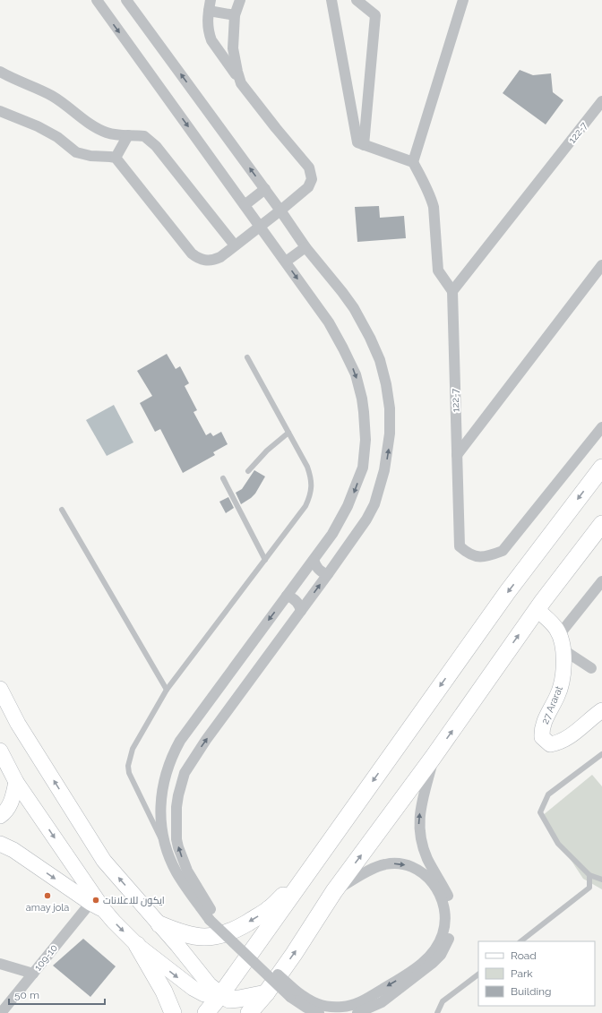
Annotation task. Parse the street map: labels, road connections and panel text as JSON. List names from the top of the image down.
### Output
{
  "streets": {
    "main road": ["27 Ararat"],
    "street": ["122-7", "109-10"]
  },
  "places": ["amay jola", "ايكون للاعلانات"],
  "legend": ["Road", "Park", "Building"],
  "scale_bar": "50 m"
}
